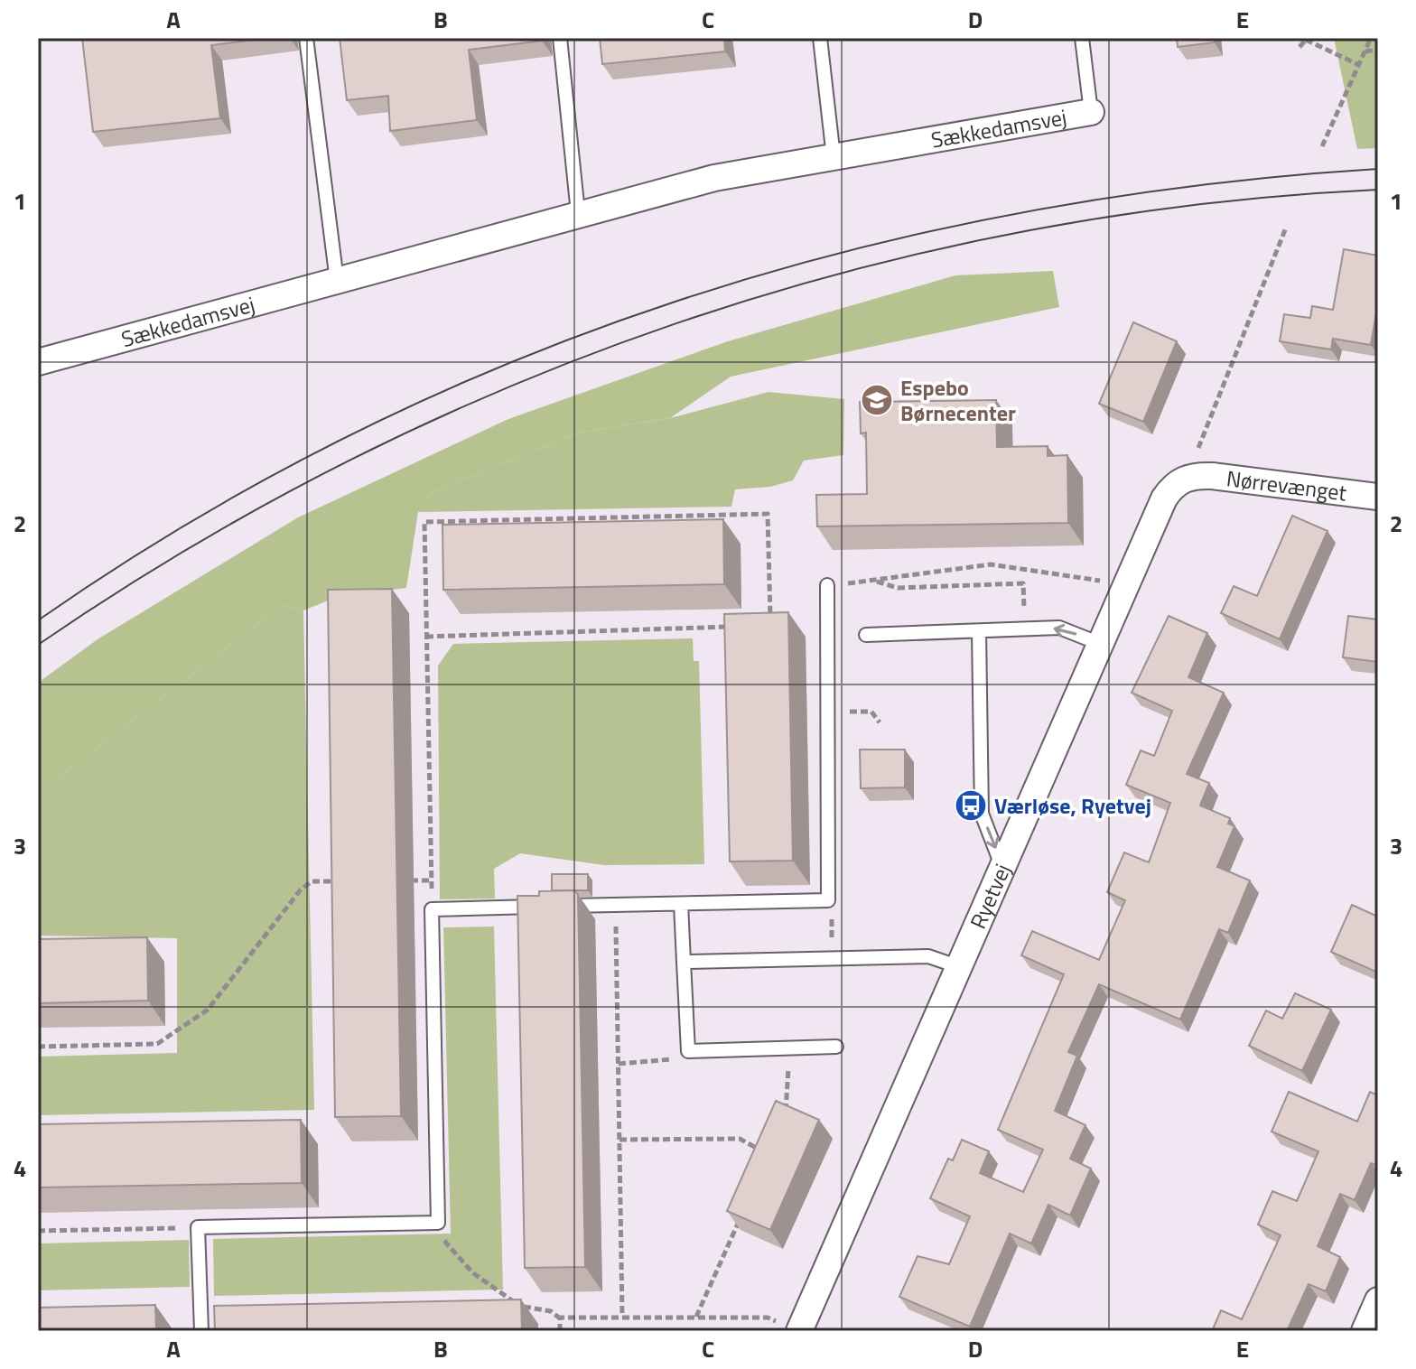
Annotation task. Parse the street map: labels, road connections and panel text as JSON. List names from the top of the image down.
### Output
{
  "streets": {
    "street": ["Sækkedamsvej", "Nørrevænget", "Ryetvej"]
  },
  "crossings": [
    ["Nørrevænget", "Ryetvej"]
  ],
  "places": {
    "school or university": ["Espebo Børnecenter"],
    "bus stop": ["Værløse, Ryetvej"]
  },
  "grid": {
    "columns": [
      "A",
      "B",
      "C",
      "D",
      "E"
    ],
    "rows": [
      "1",
      "2",
      "3",
      "4"
    ]
  }
}
